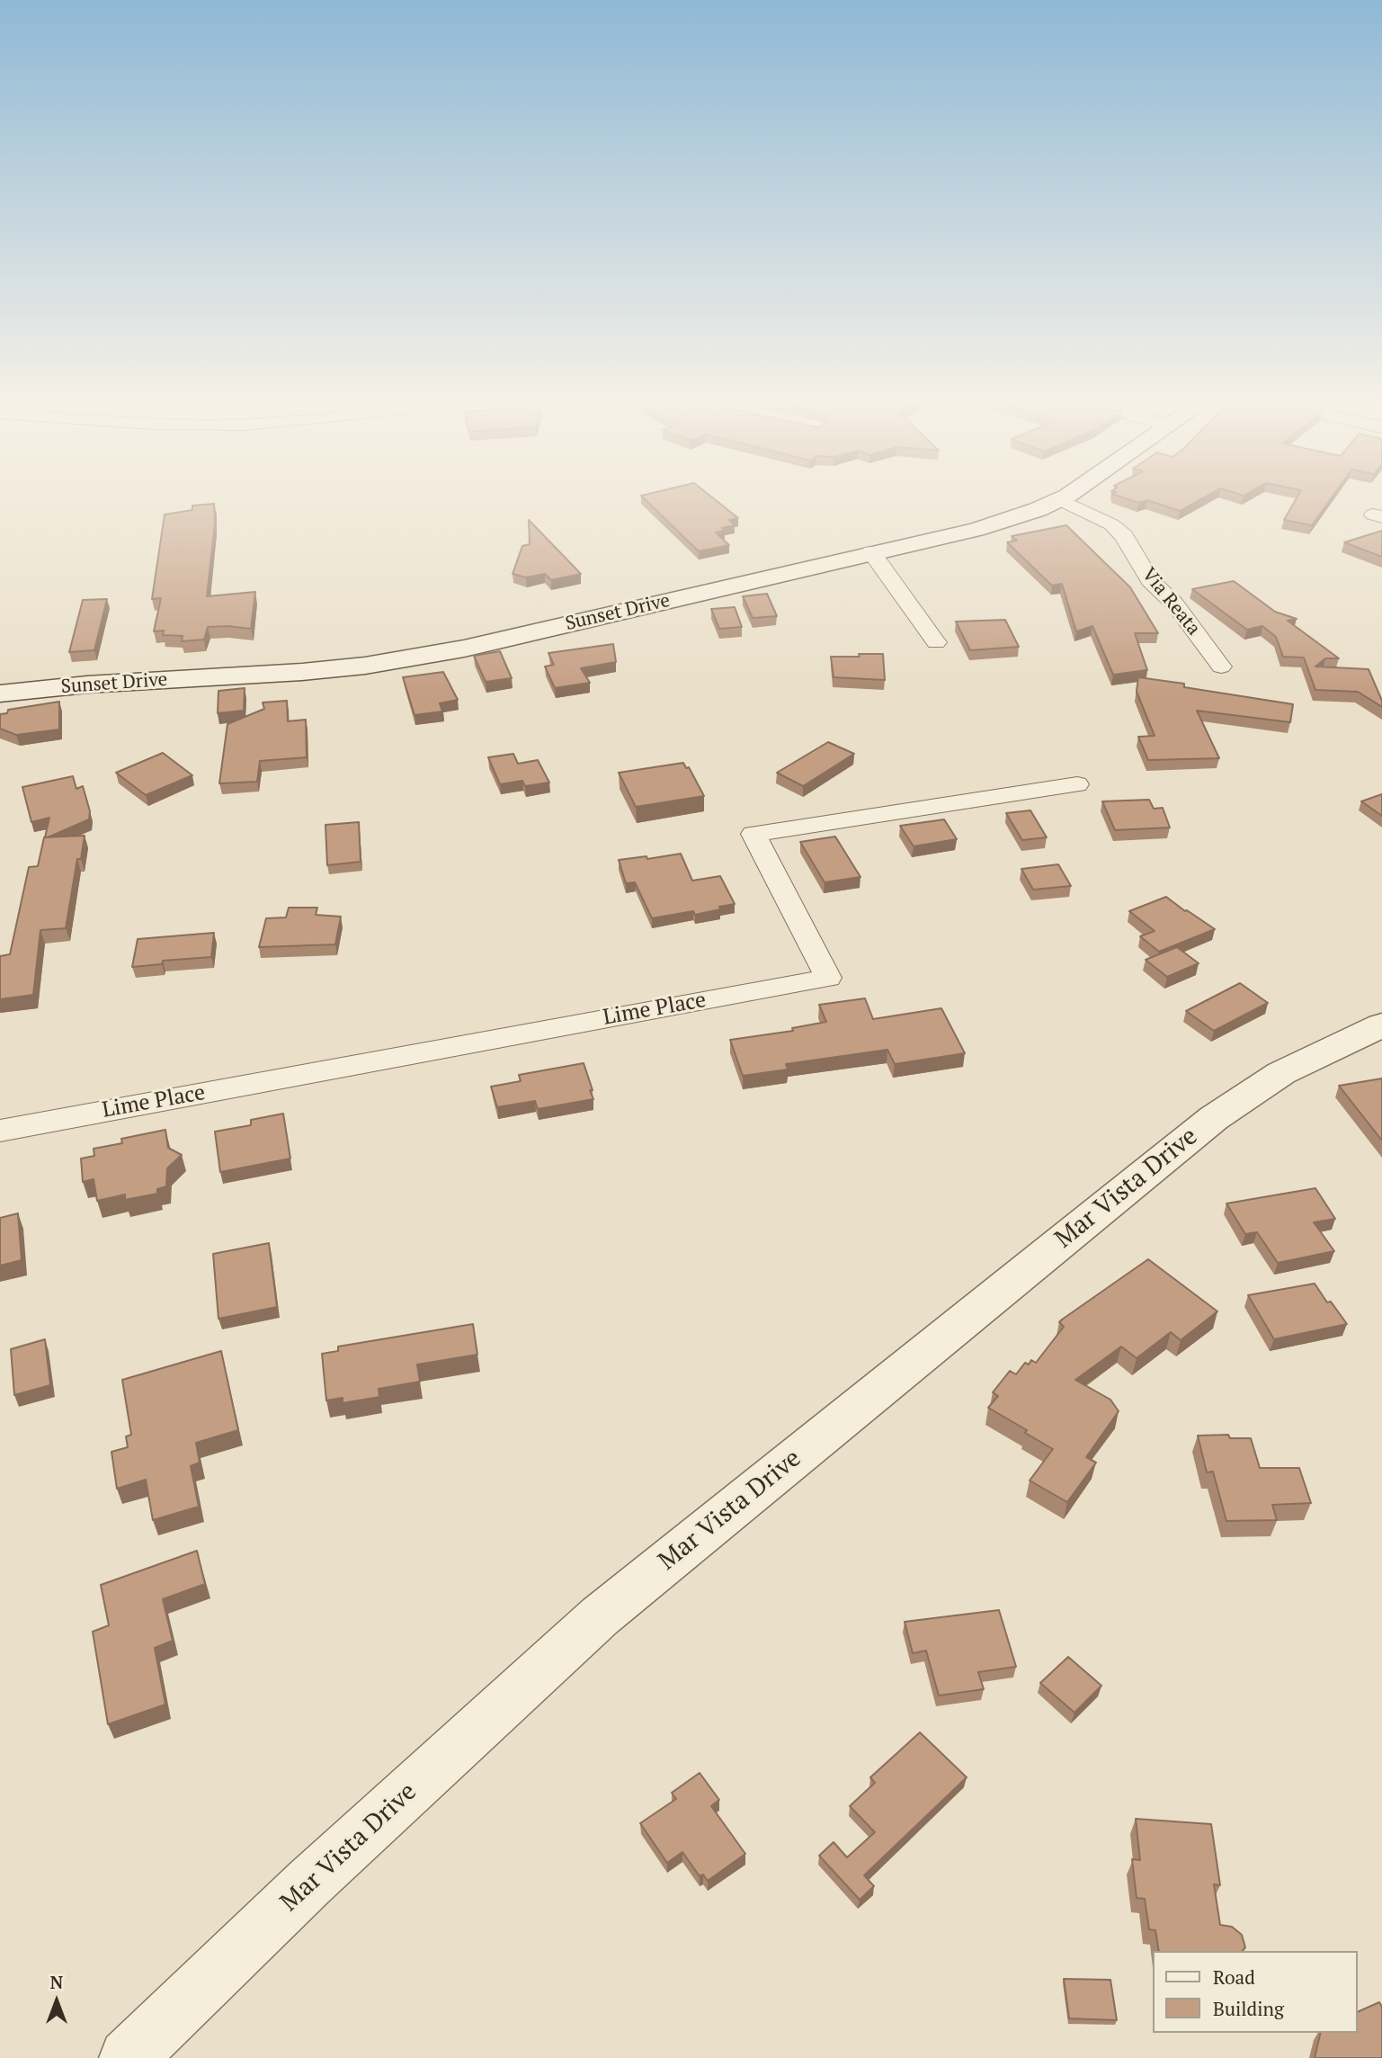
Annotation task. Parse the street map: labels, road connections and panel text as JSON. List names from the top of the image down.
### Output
{
  "streets": {
    "main road": ["Sunset Drive", "Mar Vista Drive"],
    "street": ["Via Reata", "Lime Place"]
  },
  "legend": ["Road", "Building"],
  "north": "top"
}
